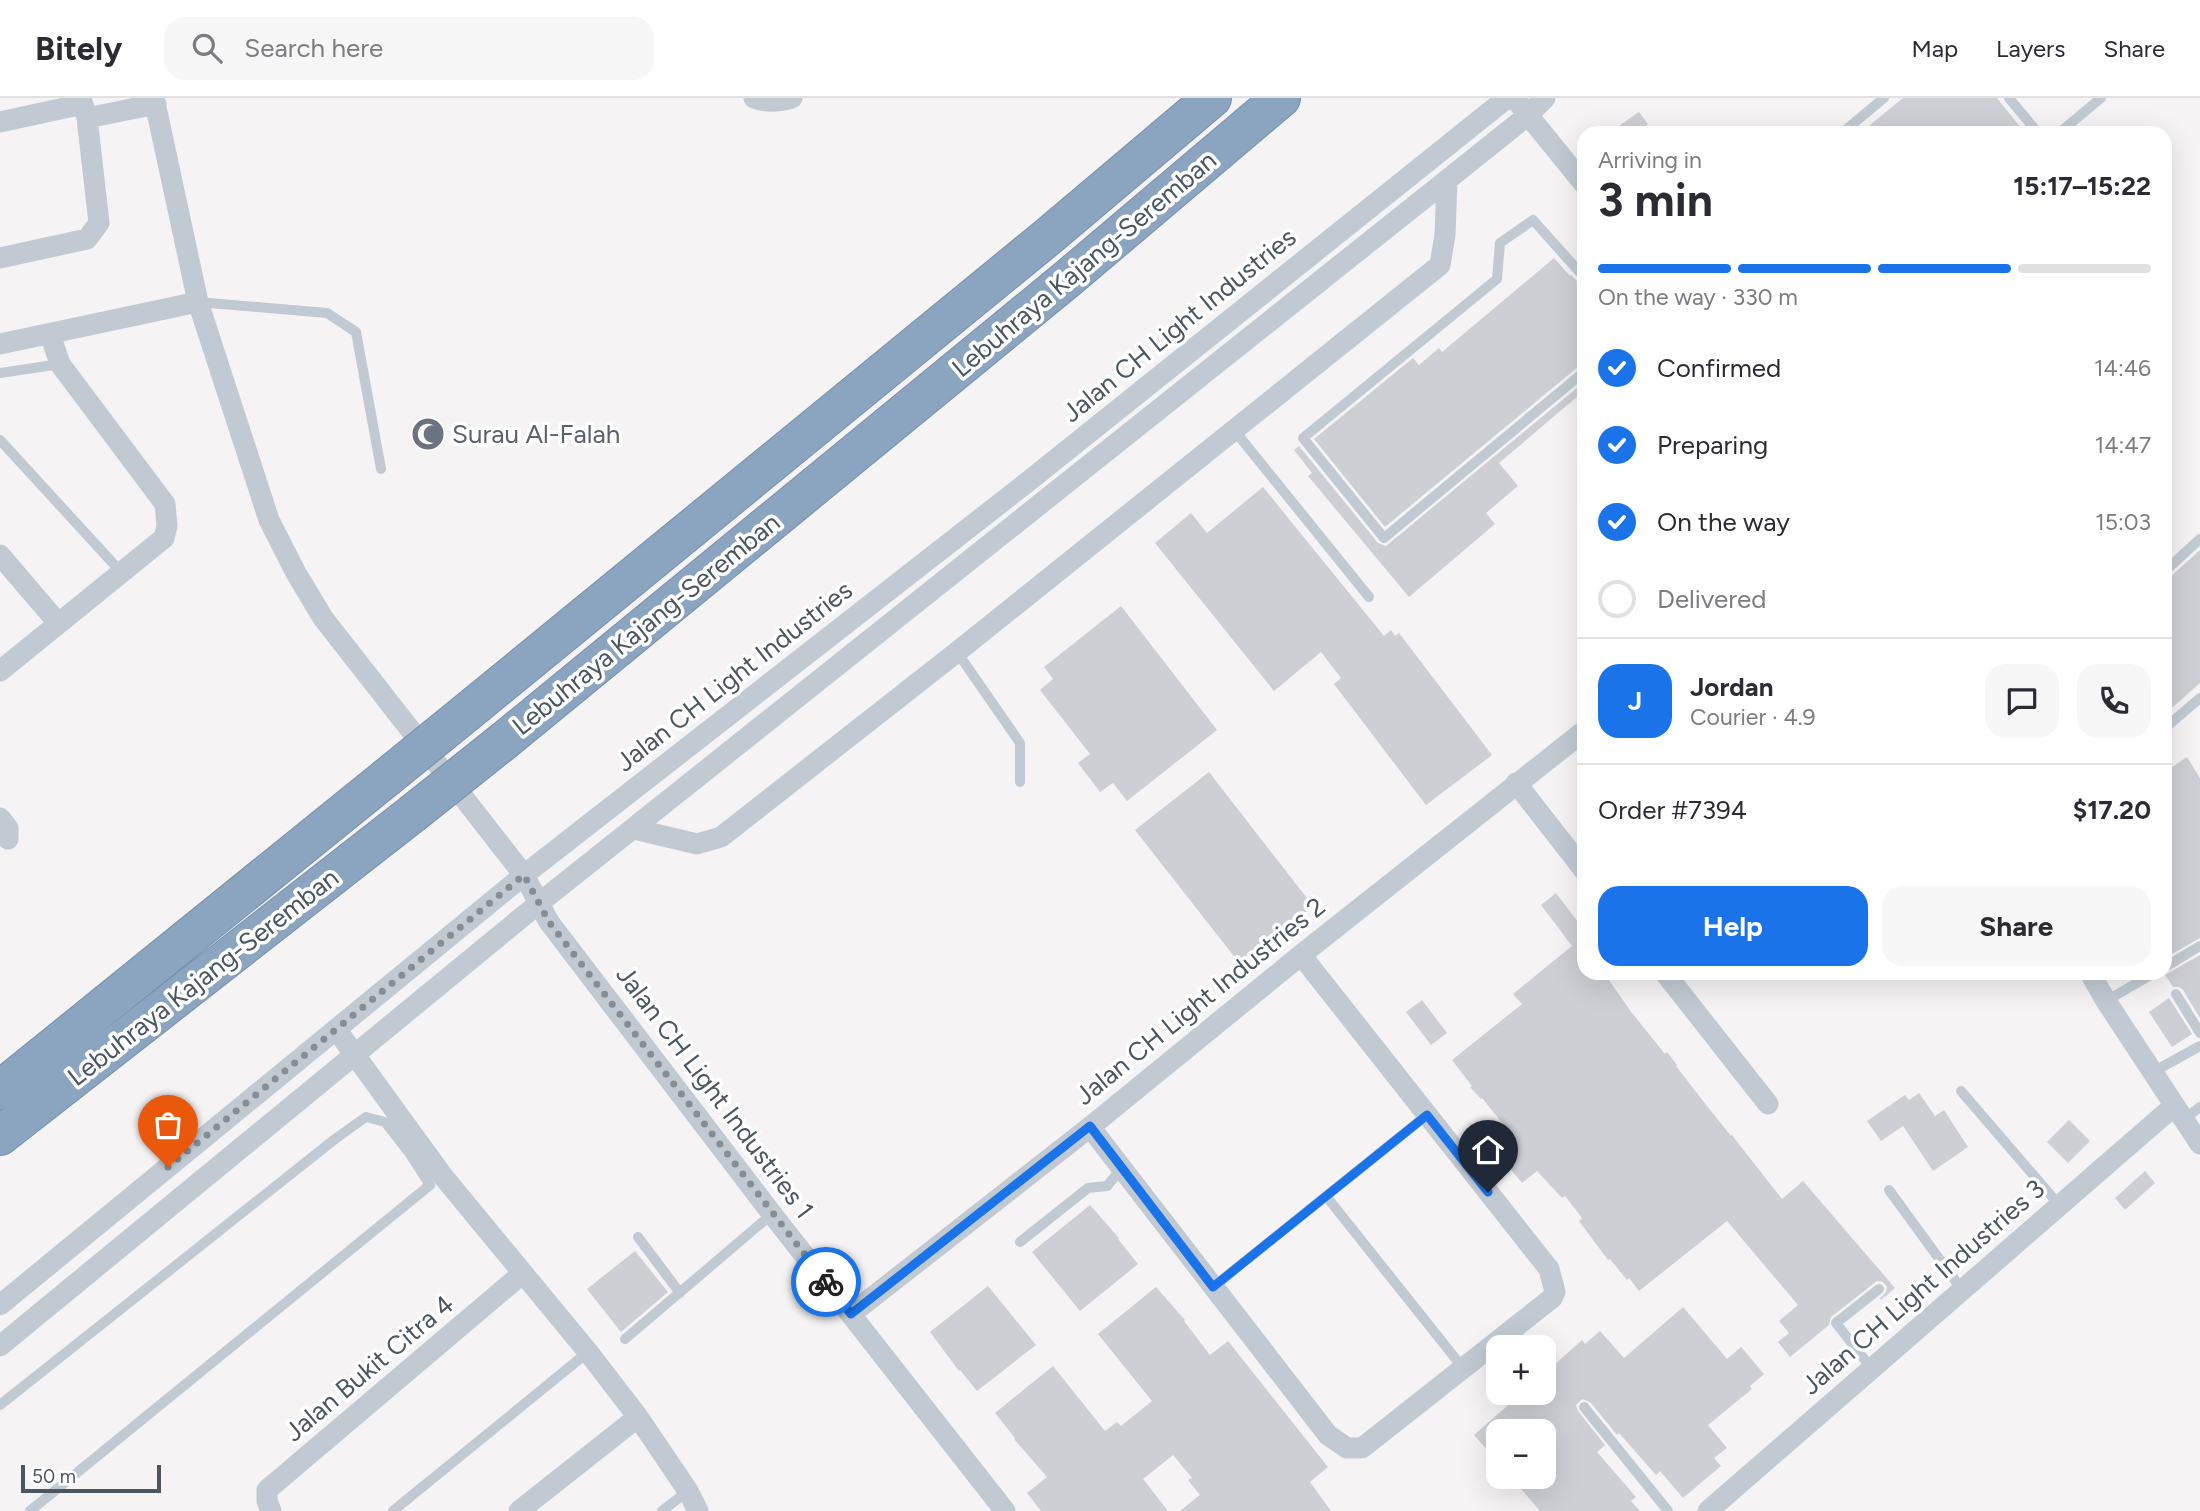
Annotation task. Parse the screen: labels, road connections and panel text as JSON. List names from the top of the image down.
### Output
{
  "streets": {
    "highway": ["Lebuhraya Kajang-Seremban"],
    "street": [
      "Jalan CH Light Industries",
      "Jalan CH Light Industries 2",
      "Jalan CH Light Industries 1",
      "Jalan CH Light Industries 3",
      "Jalan Bukit Citra 4"
    ]
  },
  "crossings": [
    ["Jalan CH Light Industries", "Jalan CH Light Industries 1"],
    ["Jalan CH Light Industries 2", "Jalan CH Light Industries 1"]
  ],
  "places": {
    "mosque": ["Surau Al-Falah"]
  },
  "scale_bar": "50 m",
  "page": {
    "header": "Bitely",
    "search": "Search here",
    "nav": ["Map", "Layers", "Share"],
    "heading": ["3 min", "Arriving in", "15:17–15:22"],
    "panel": [
      "Jordan",
      "Courier · 4.9",
      "Order #7394",
      "$17.20"
    ],
    "bar": "On the way · 330 m",
    "list": [
      ["Confirmed", "14:46"],
      ["Preparing", "14:47"],
      ["On the way", "15:03"],
      "Delivered"
    ],
    "round": "J",
    "buttons": ["Help", "Share"],
    "map_buttons": ["+", "−"],
    "scale": "50 m"
  }
}
